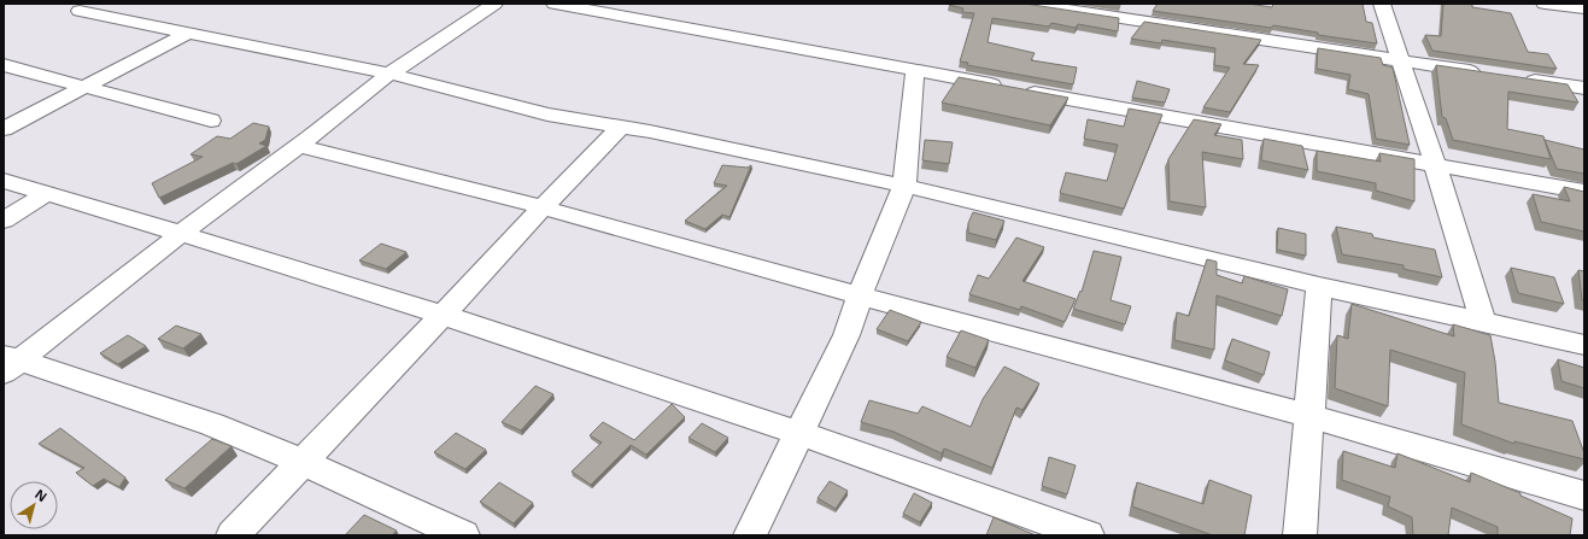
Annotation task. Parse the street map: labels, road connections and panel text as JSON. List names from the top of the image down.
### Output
{
  "north": "top right"
}
